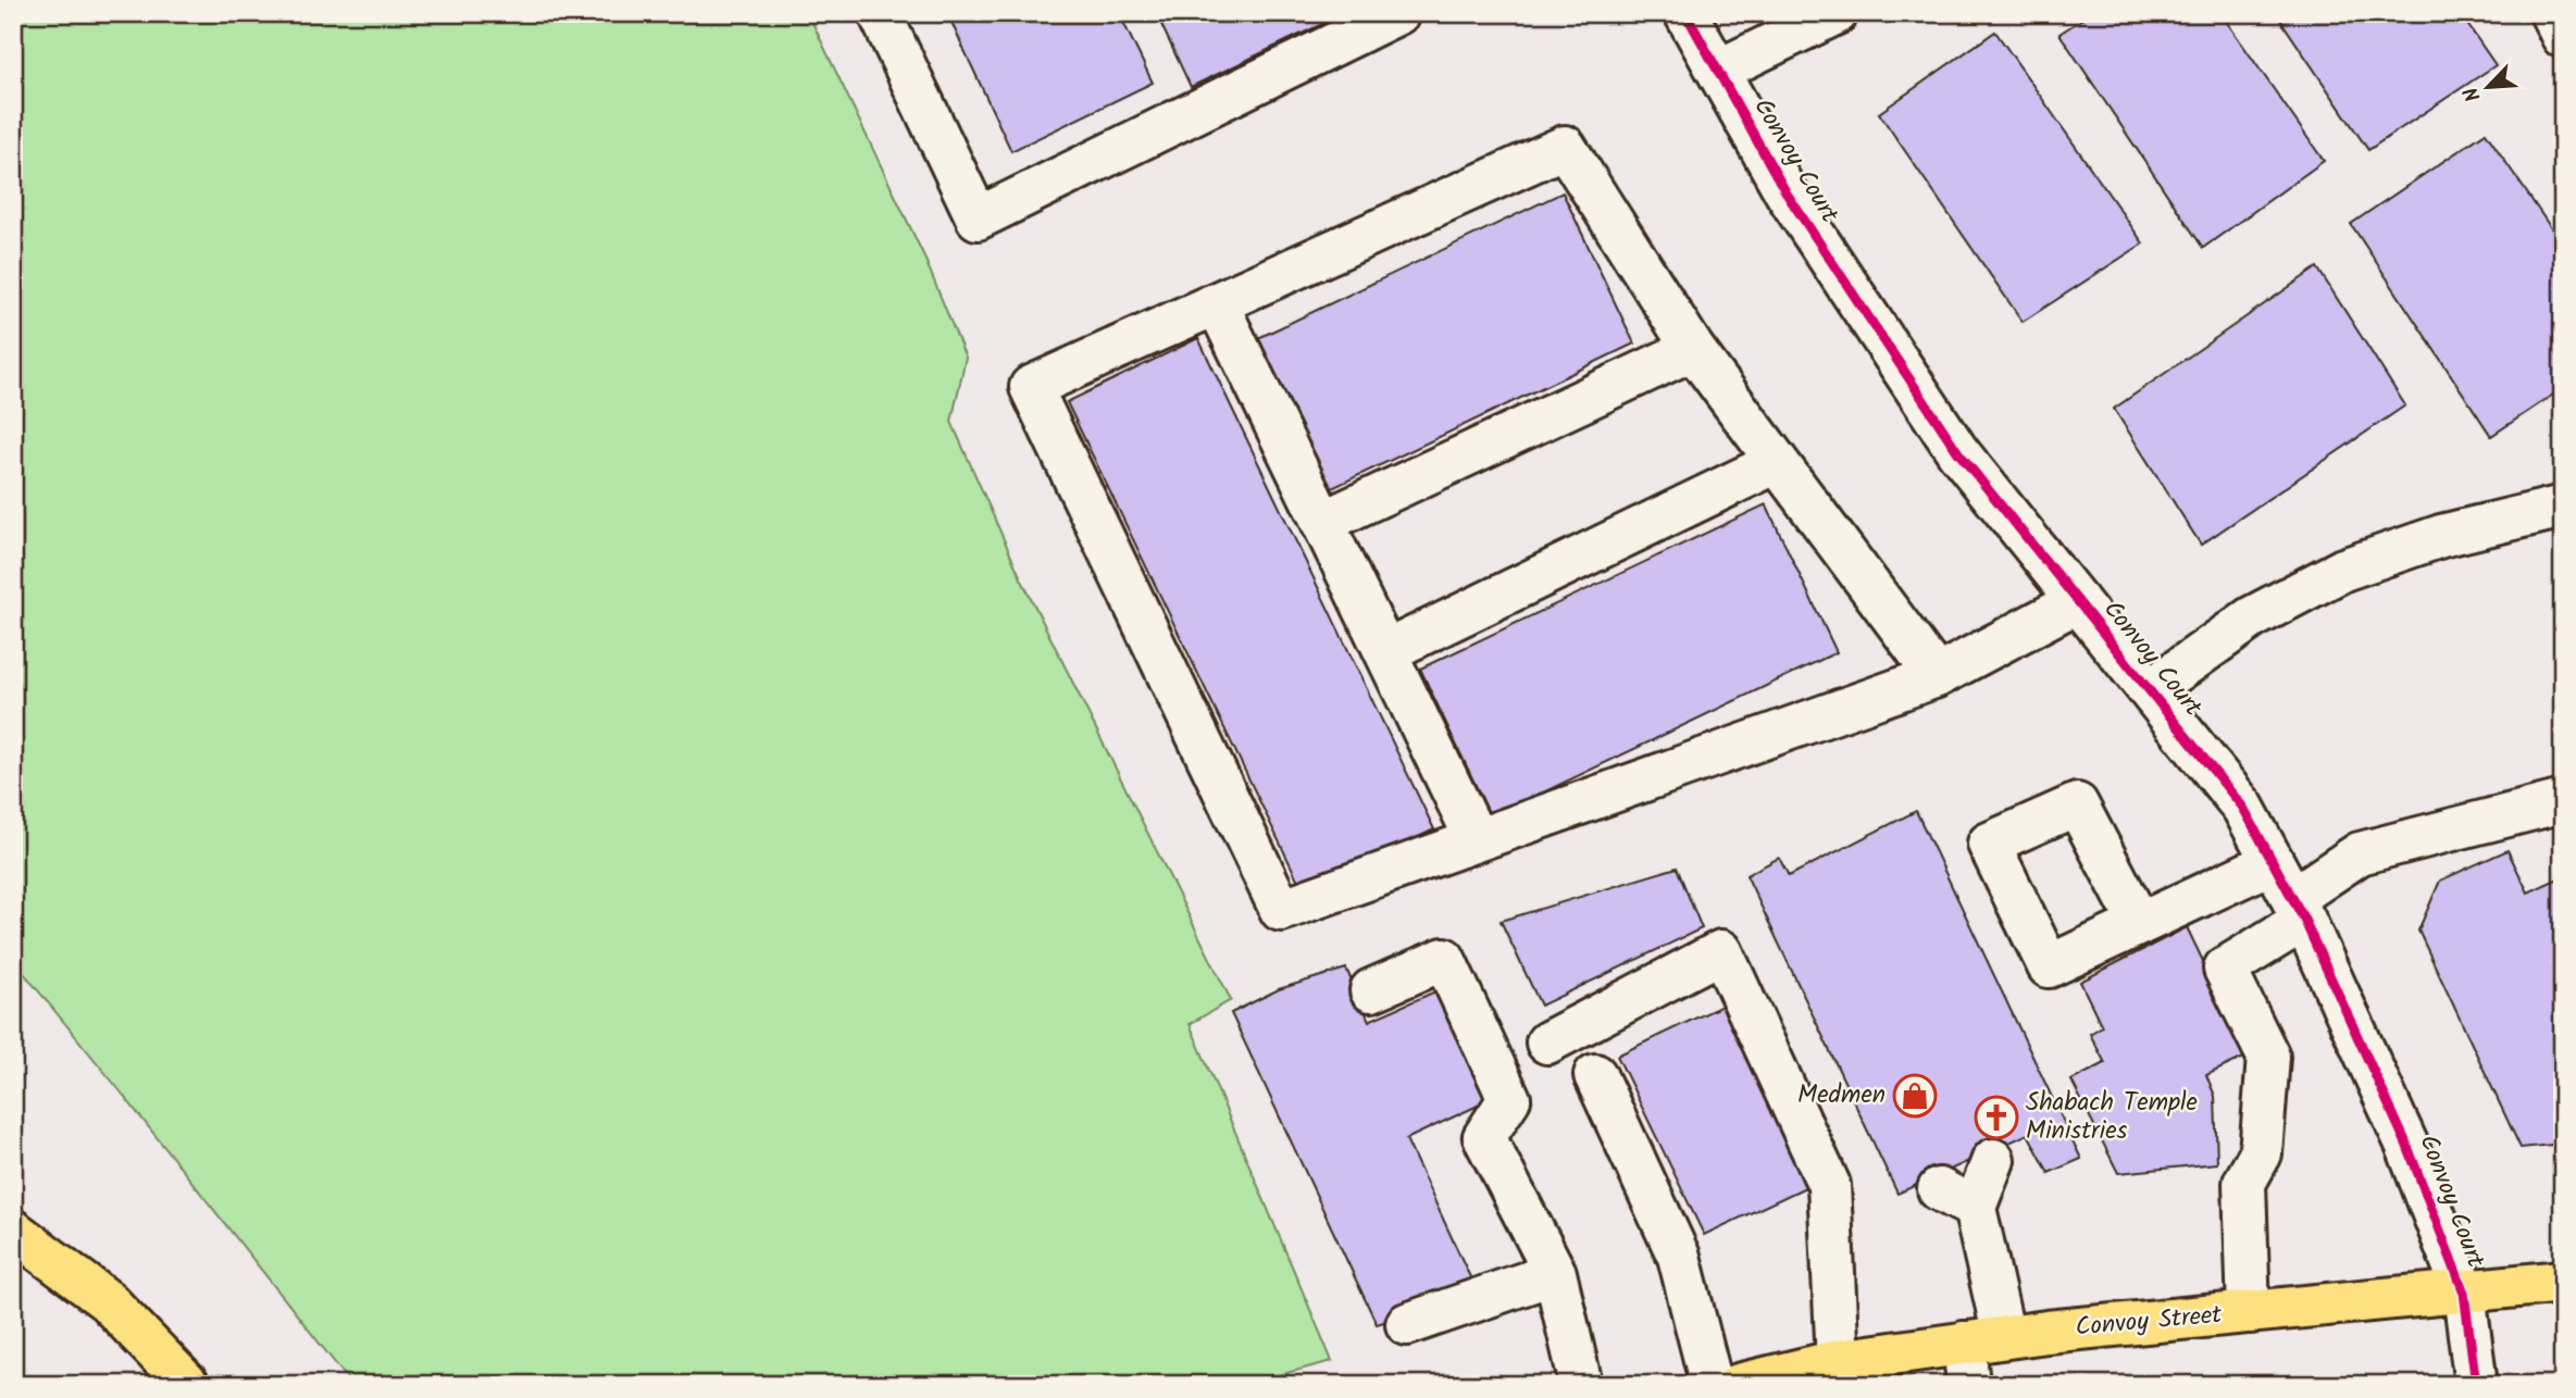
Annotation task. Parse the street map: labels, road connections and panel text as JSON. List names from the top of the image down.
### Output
{
  "streets": {
    "main road": ["Convoy Street"],
    "street": ["Convoy Court"]
  },
  "crossings": [
    ["Convoy Court", "Convoy Street"]
  ],
  "places": {
    "shop": ["Medmen"],
    "church": ["Shabach Temple Ministries"]
  },
  "north": "bottom left"
}
